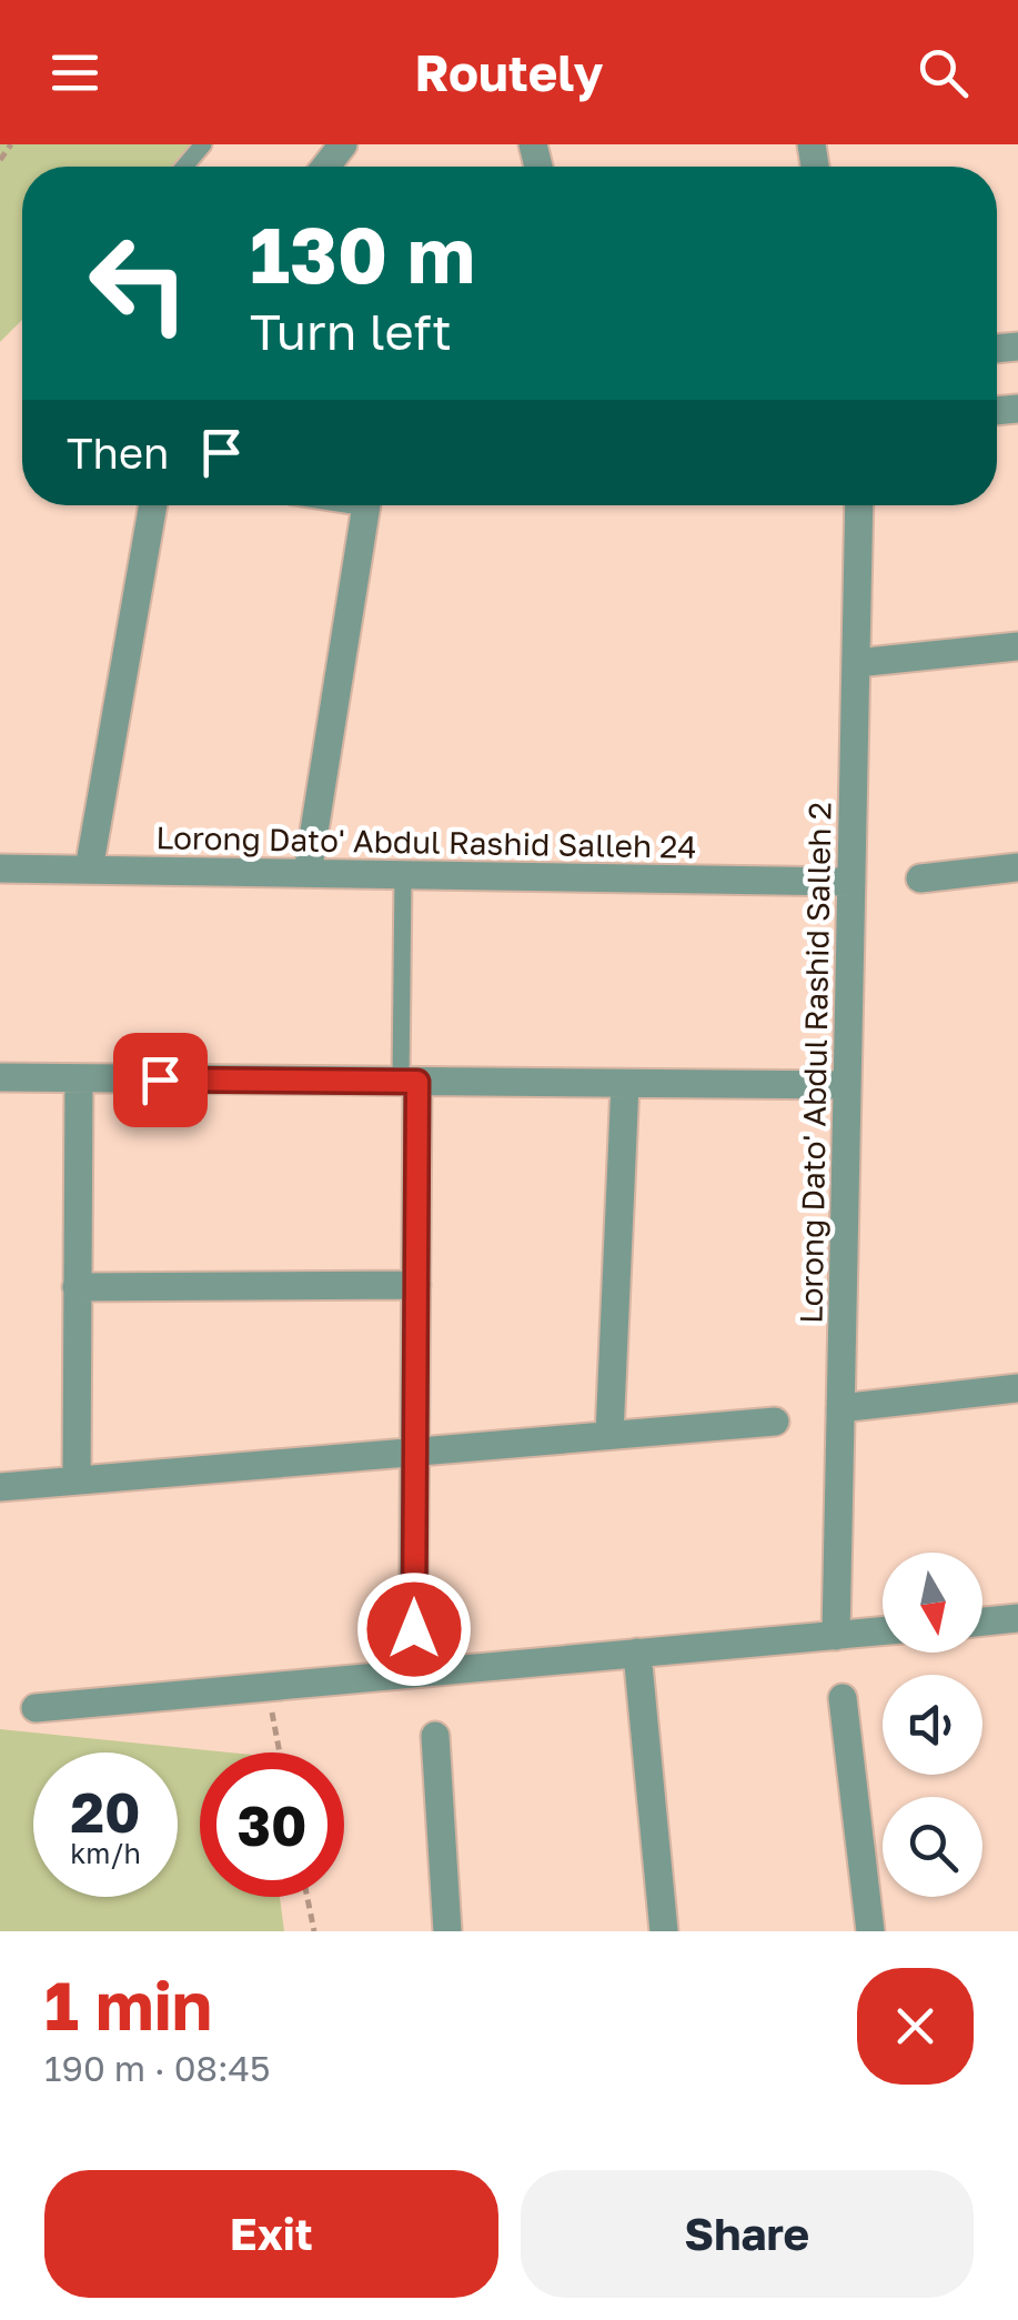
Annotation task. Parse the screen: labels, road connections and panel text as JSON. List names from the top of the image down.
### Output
{
  "streets": {
    "street": ["Lorong Dato' Abdul Rashid Salleh 24", "Lorong Dato' Abdul Rashid Salleh 2"]
  },
  "crossings": [
    ["Lorong Dato' Abdul Rashid Salleh 24", "Lorong Dato' Abdul Rashid Salleh 2"]
  ],
  "north": "bottom",
  "page": {
    "header": "Routely",
    "turn": ["130 m", "Turn left"],
    "then": "Then",
    "speed": "20 km/h",
    "limit": "30",
    "heading": ["1 min", "190 m · 08:45"],
    "buttons": ["Exit", "Share"]
  }
}
